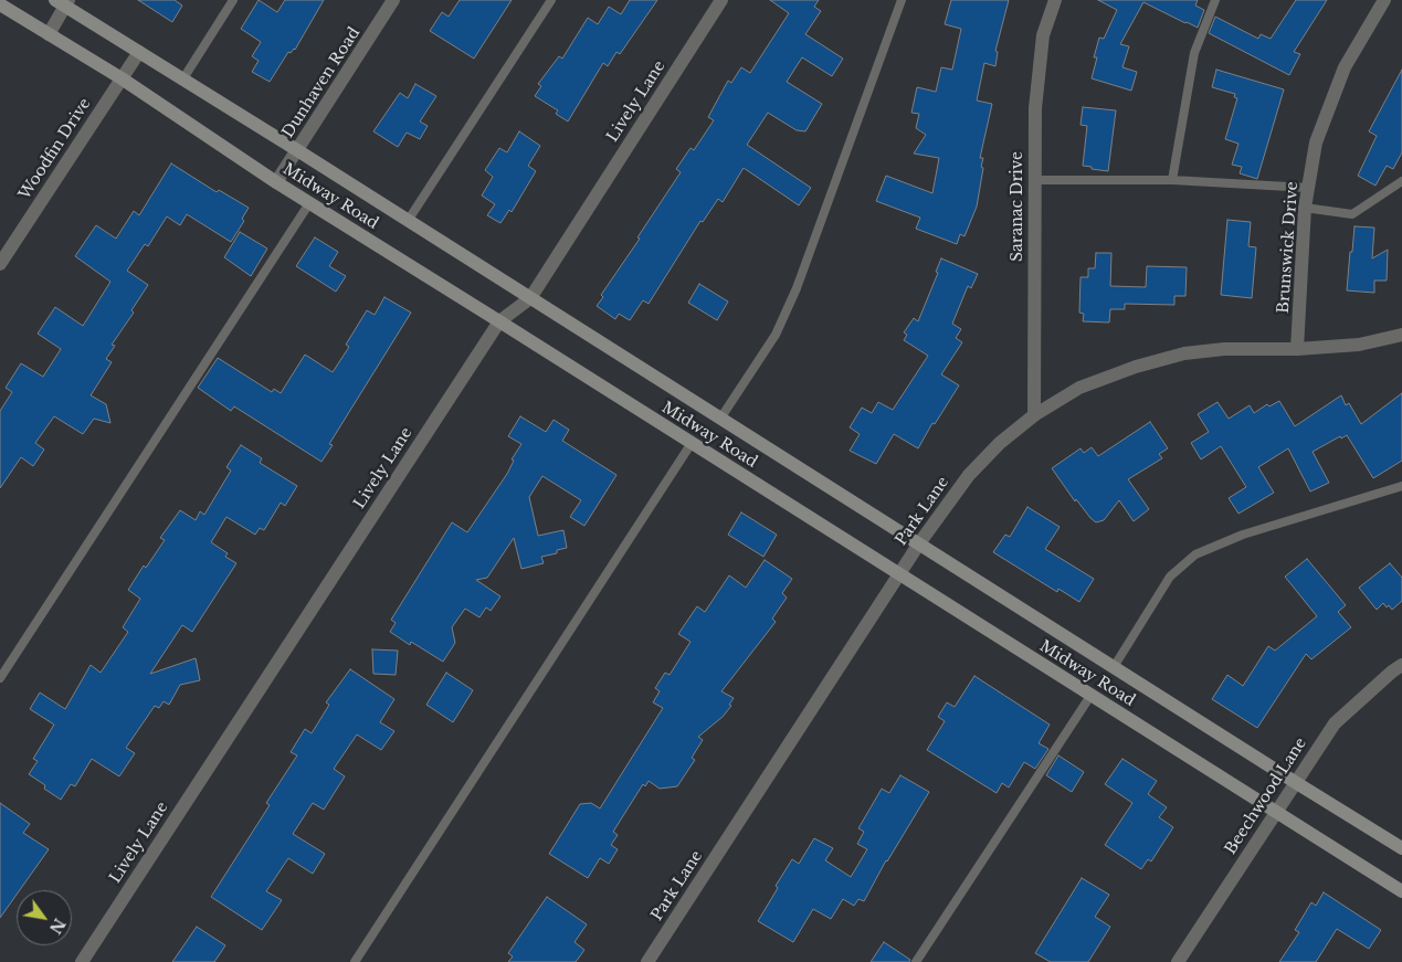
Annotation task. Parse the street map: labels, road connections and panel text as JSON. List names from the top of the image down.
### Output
{
  "streets": {
    "main road": ["Midway Road"],
    "street": [
      "Dunhaven Road",
      "Lively Lane",
      "Woodfin Drive",
      "Saranac Drive",
      "Brunswick Drive",
      "Park Lane",
      "Beechwood Lane"
    ]
  },
  "crossings": [
    ["Dunhaven Road", "Midway Road"],
    ["Lively Lane", "Midway Road"],
    ["Woodfin Drive", "Midway Road"],
    ["Midway Road", "Park Lane"],
    ["Midway Road", "Beechwood Lane"],
    ["Saranac Drive", "Park Lane"],
    ["Brunswick Drive", "Park Lane"]
  ],
  "north": "bottom right"
}
